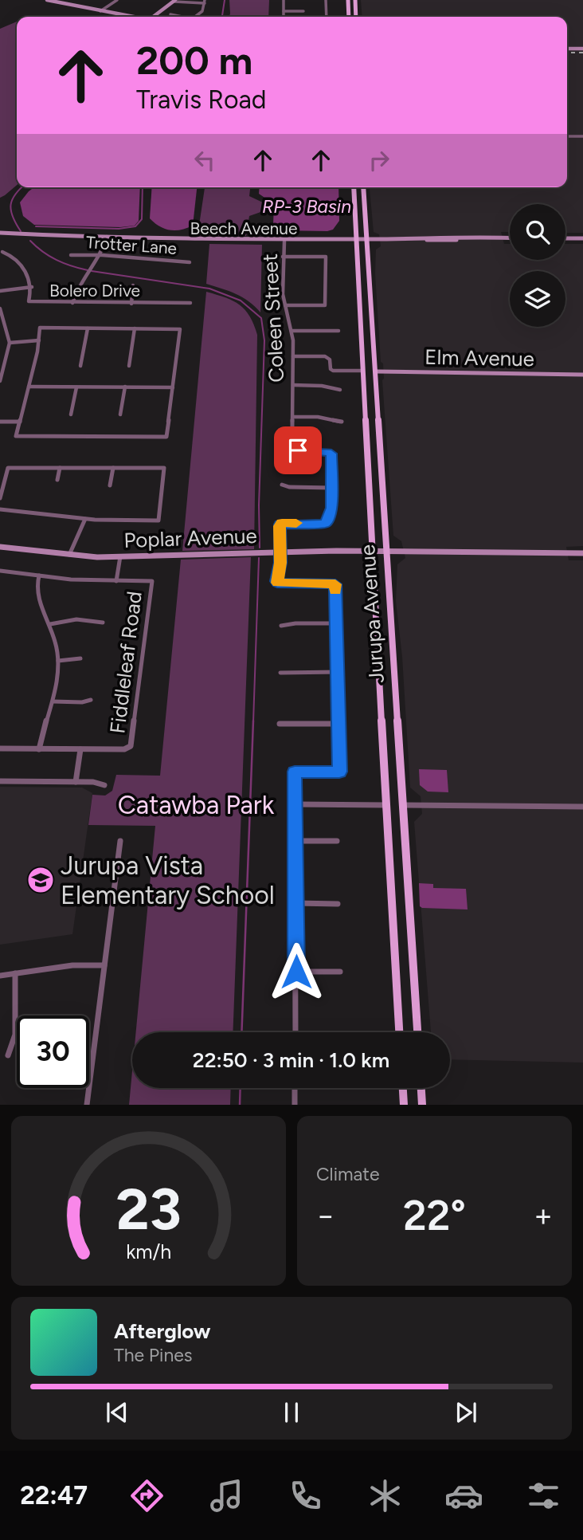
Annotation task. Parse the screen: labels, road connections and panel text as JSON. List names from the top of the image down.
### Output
{
  "streets": {
    "main road": ["Jurupa Avenue"],
    "street": [
      "Beech Avenue",
      "Trotter Lane",
      "Bolero Drive",
      "Coleen Street",
      "Elm Avenue",
      "Poplar Avenue",
      "Fiddleleaf Road"
    ]
  },
  "crossings": [
    ["Beech Avenue", "Coleen Street"],
    ["Beech Avenue", "Jurupa Avenue"],
    ["Coleen Street", "Poplar Avenue"],
    ["Elm Avenue", "Jurupa Avenue"],
    ["Poplar Avenue", "Jurupa Avenue"]
  ],
  "water": ["RP-3 Basin"],
  "parks": ["Catawba Park"],
  "places": {
    "school or university": ["Jurupa Vista Elementary School"]
  },
  "page": {
    "turn": ["200 m", "Travis Road"],
    "limit": "30",
    "trip": "22:50 · 3 min · 1.0 km",
    "tile": "Climate",
    "heat": ["−", "22°", "+"],
    "song": ["Afterglow", "The Pines"],
    "tabs": "22:47",
    "gauge": ["23", "km/h"]
  }
}
